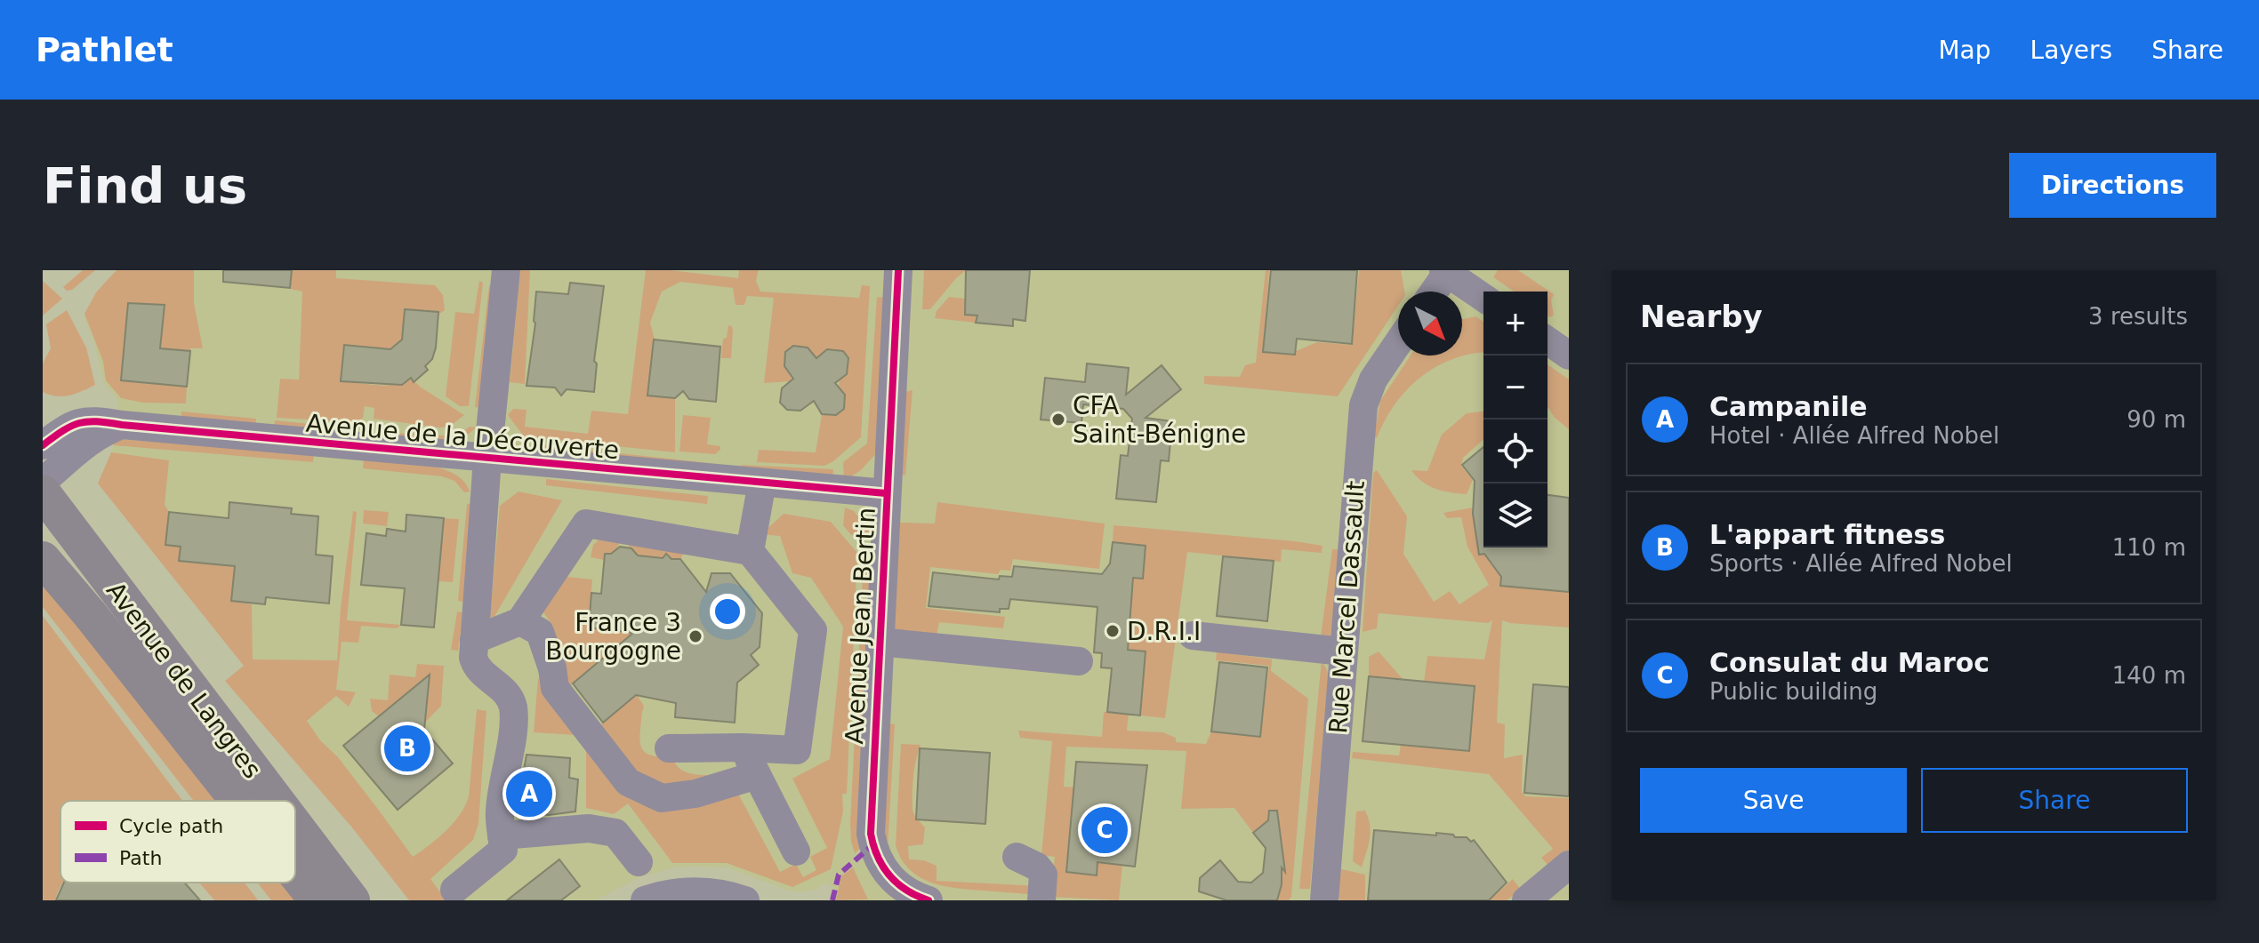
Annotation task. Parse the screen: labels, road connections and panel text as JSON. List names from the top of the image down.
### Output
{
  "streets": {
    "main road": ["Avenue de Langres"],
    "street": ["Avenue de la Découverte", "Rue Marcel Dassault", "Avenue Jean Bertin"]
  },
  "crossings": [
    ["Avenue de la Découverte", "Avenue Jean Bertin"]
  ],
  "places": ["CFA Saint-Bénigne", "D.R.I.I", "France 3 Bourgogne"],
  "legend": ["Cycle path", "Path"],
  "north": "bottom right",
  "page": {
    "header": "Pathlet",
    "nav": ["Map", "Layers", "Share"],
    "buttons": [
      "Directions",
      ["Save", "Share"]
    ],
    "title": "Find us",
    "heading": ["Nearby", "3 results"],
    "map_buttons": ["+", "−"],
    "list": [
      {
        "mark": "A",
        "name": "Campanile",
        "note": "Hotel · Allée Alfred Nobel",
        "value": "90 m"
      },
      {
        "mark": "B",
        "name": "L'appart fitness",
        "note": "Sports · Allée Alfred Nobel",
        "value": "110 m"
      },
      {
        "mark": "C",
        "name": "Consulat du Maroc",
        "note": "Public building",
        "value": "140 m"
      }
    ],
    "pins": ["B", "A", "C"]
  }
}
